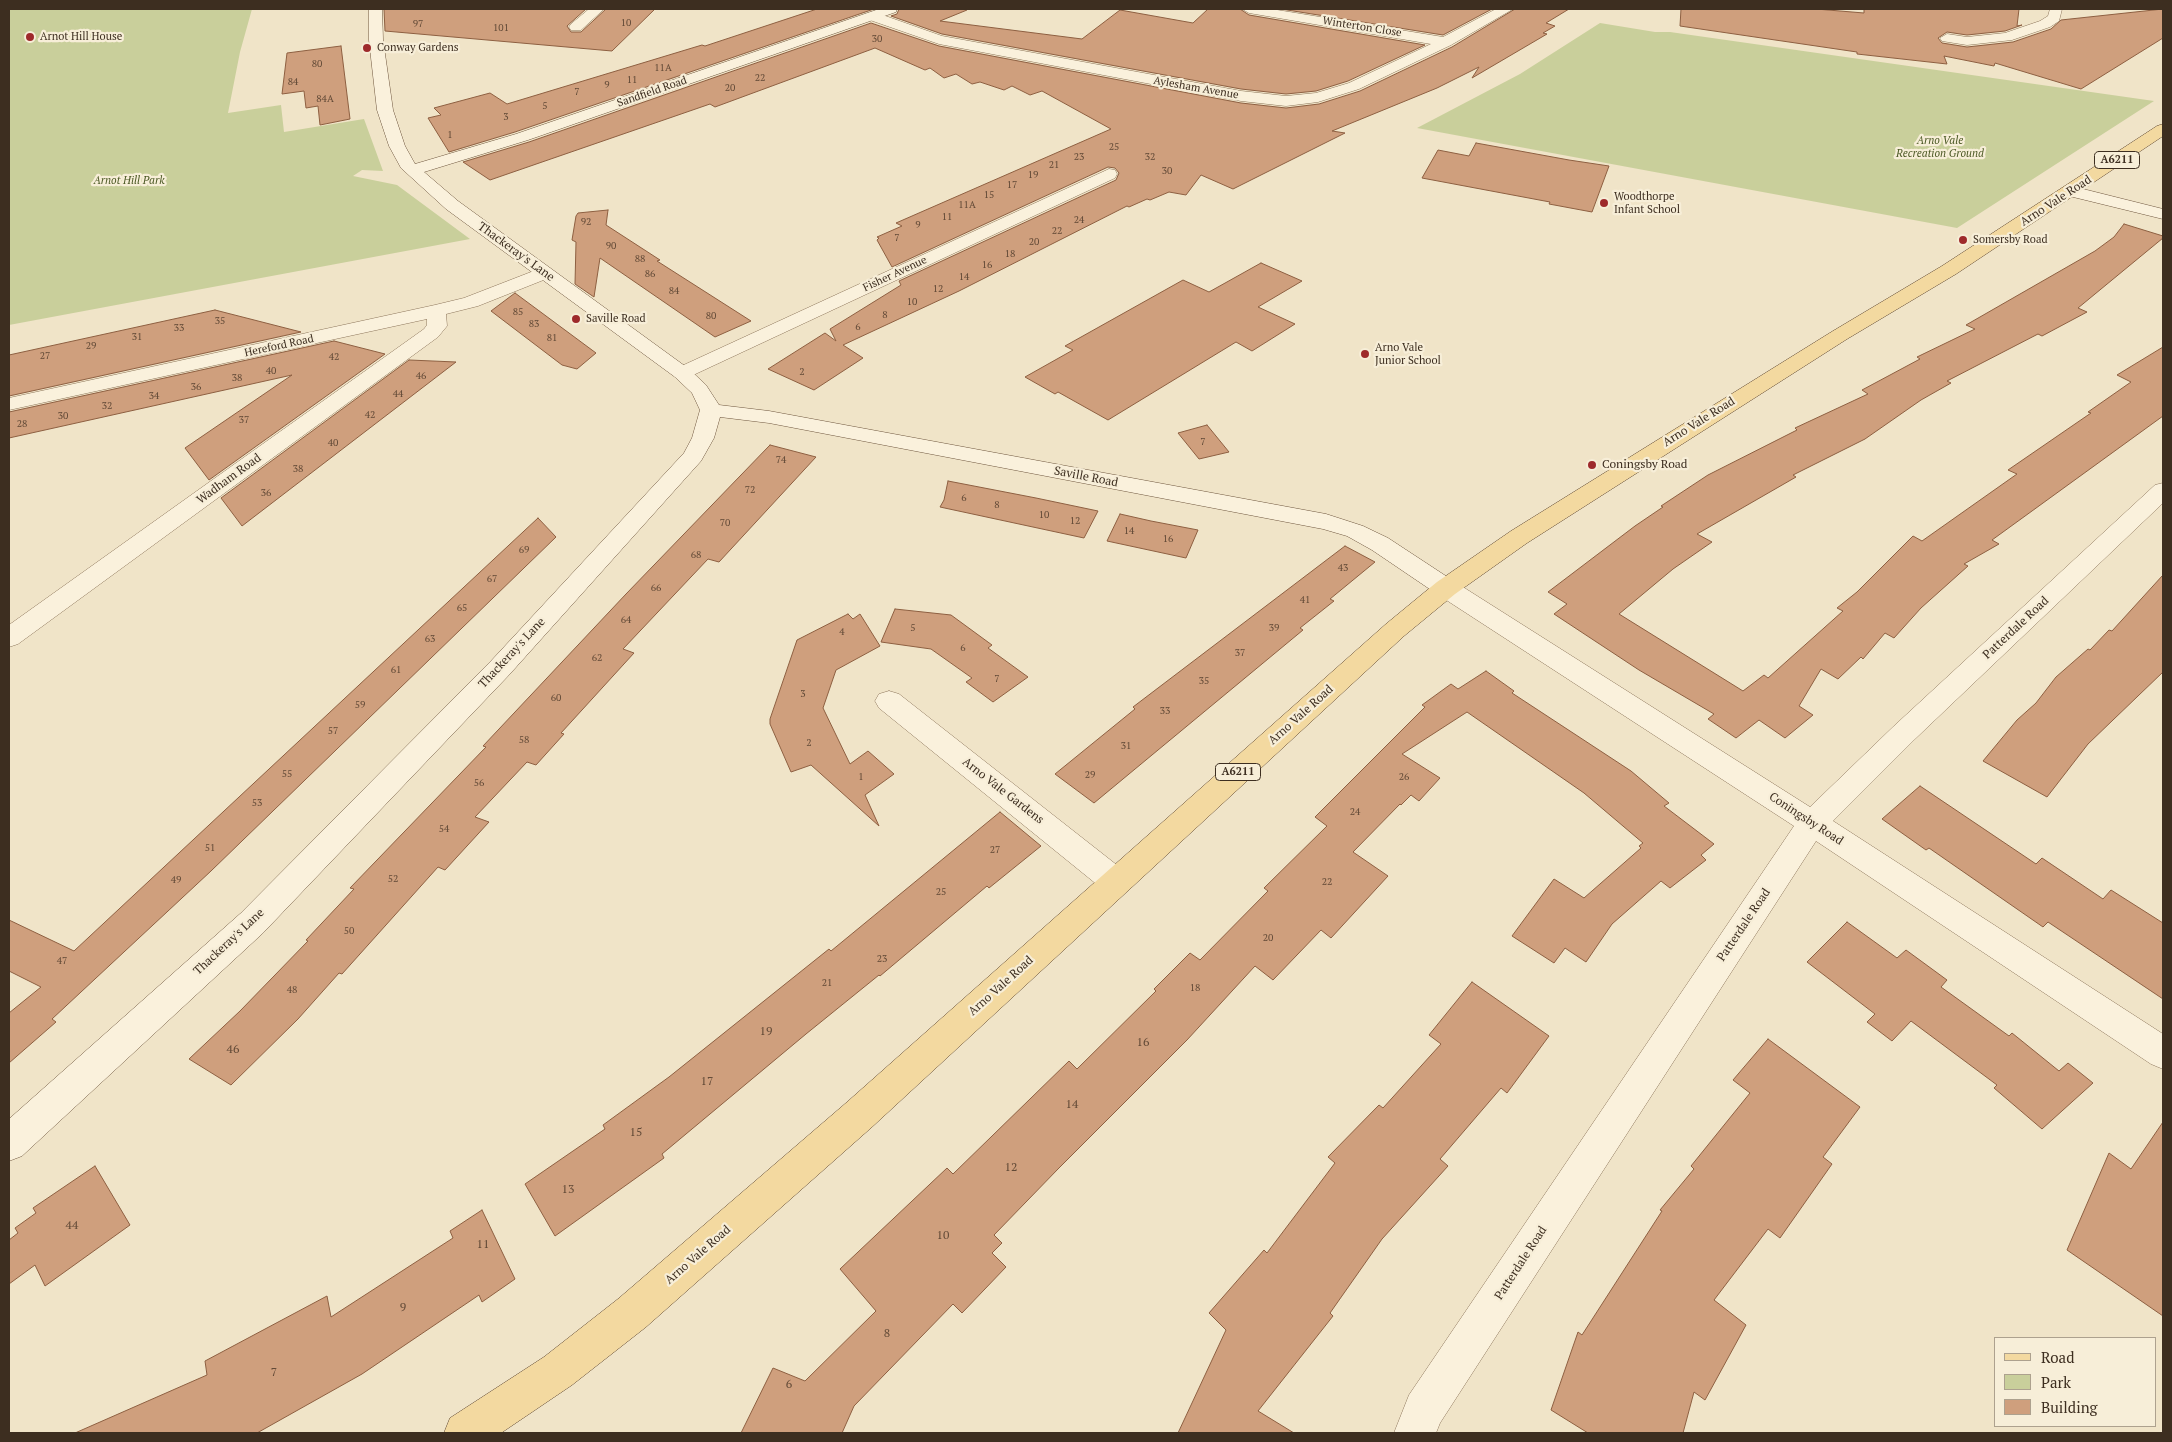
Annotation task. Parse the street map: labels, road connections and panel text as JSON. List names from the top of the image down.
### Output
{
  "streets": {
    "main road": ["A6211", "Arno Vale Road"],
    "street": [
      "Winterton Close",
      "Aylesham Avenue",
      "Sandfield Road",
      "Thackeray's Lane",
      "Fisher Avenue",
      "Hereford Road",
      "Saville Road",
      "Wadham Road",
      "Patterdale Road",
      "Arno Vale Gardens",
      "Coningsby Road"
    ]
  },
  "crossings": [
    ["Winterton Close", "Aylesham Avenue"],
    ["Aylesham Avenue", "Sandfield Road"],
    ["Sandfield Road", "Thackeray's Lane"],
    ["Arno Vale Road", "Saville Road"],
    ["Arno Vale Road", "Arno Vale Gardens"],
    ["Arno Vale Road", "Coningsby Road"],
    ["Thackeray's Lane", "Fisher Avenue"],
    ["Thackeray's Lane", "Hereford Road"],
    ["Thackeray's Lane", "Saville Road"],
    ["Hereford Road", "Wadham Road"],
    ["Saville Road", "Coningsby Road"],
    ["Patterdale Road", "Coningsby Road"]
  ],
  "parks": ["Arno Vale Recreation Ground", "Arnot Hill Park"],
  "places": [
    "Arnot Hill House",
    "Conway Gardens",
    "Woodthorpe Infant School",
    "Somersby Road",
    "Saville Road",
    "Arno Vale Junior School",
    "Coningsby Road"
  ],
  "house_numbers": [
    "10",
    "97",
    "101",
    "30",
    "80",
    "11A",
    "22",
    "11",
    "84",
    "9",
    "20",
    "7",
    "84A",
    "5",
    "3",
    "1",
    "25",
    "23",
    "32",
    "21",
    "30",
    "19",
    "17",
    "15",
    "11A",
    "11",
    "24",
    "92",
    "9",
    "22",
    "7",
    "20",
    "90",
    "18",
    "88",
    "16",
    "86",
    "14",
    "12",
    "84",
    "10",
    "85",
    "8",
    "80",
    "35",
    "83",
    "6",
    "33",
    "31",
    "81",
    "29",
    "27",
    "42",
    "40",
    "2",
    "46",
    "38",
    "36",
    "44",
    "34",
    "32",
    "42",
    "30",
    "37",
    "28",
    "7",
    "40",
    "74",
    "38",
    "72",
    "36",
    "6",
    "8",
    "10",
    "12",
    "70",
    "14",
    "16",
    "69",
    "68",
    "43",
    "67",
    "66",
    "41",
    "65",
    "64",
    "5",
    "39",
    "4",
    "63",
    "6",
    "37",
    "62",
    "61",
    "7",
    "35",
    "3",
    "60",
    "59",
    "33",
    "57",
    "58",
    "2",
    "31",
    "55",
    "29",
    "1",
    "26",
    "56",
    "53",
    "24",
    "54",
    "51",
    "27",
    "52",
    "49",
    "22",
    "25",
    "50",
    "20",
    "23",
    "47",
    "21",
    "18",
    "48",
    "19",
    "16",
    "46",
    "17",
    "14",
    "15",
    "12",
    "13",
    "44",
    "10",
    "11",
    "9",
    "8",
    "7",
    "6"
  ],
  "legend": ["Road", "Park", "Building"]
}
